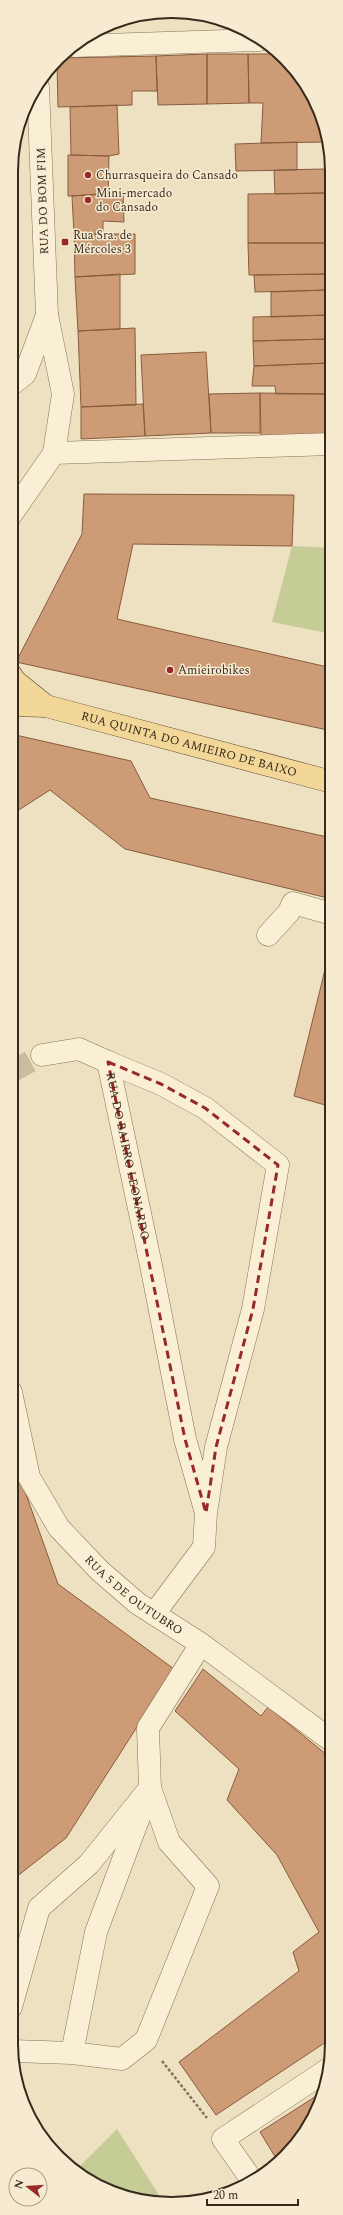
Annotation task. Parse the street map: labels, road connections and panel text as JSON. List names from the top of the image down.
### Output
{
  "streets": {
    "main road": ["RUA QUINTA DO AMIEIRO DE BAIXO"],
    "street": ["RUA DO BOM FIM", "RUA DO BAIRRO LEONARDO", "RUA 5 DE OUTUBRO"]
  },
  "places": {
    "other": ["Churrasqueira do Cansado", "Mini-mercado do Cansado", "Amieirobikes"],
    "transit": ["Rua Sra. de Mércoles 3"]
  },
  "scale_bar": "20 m",
  "north": "left"
}
